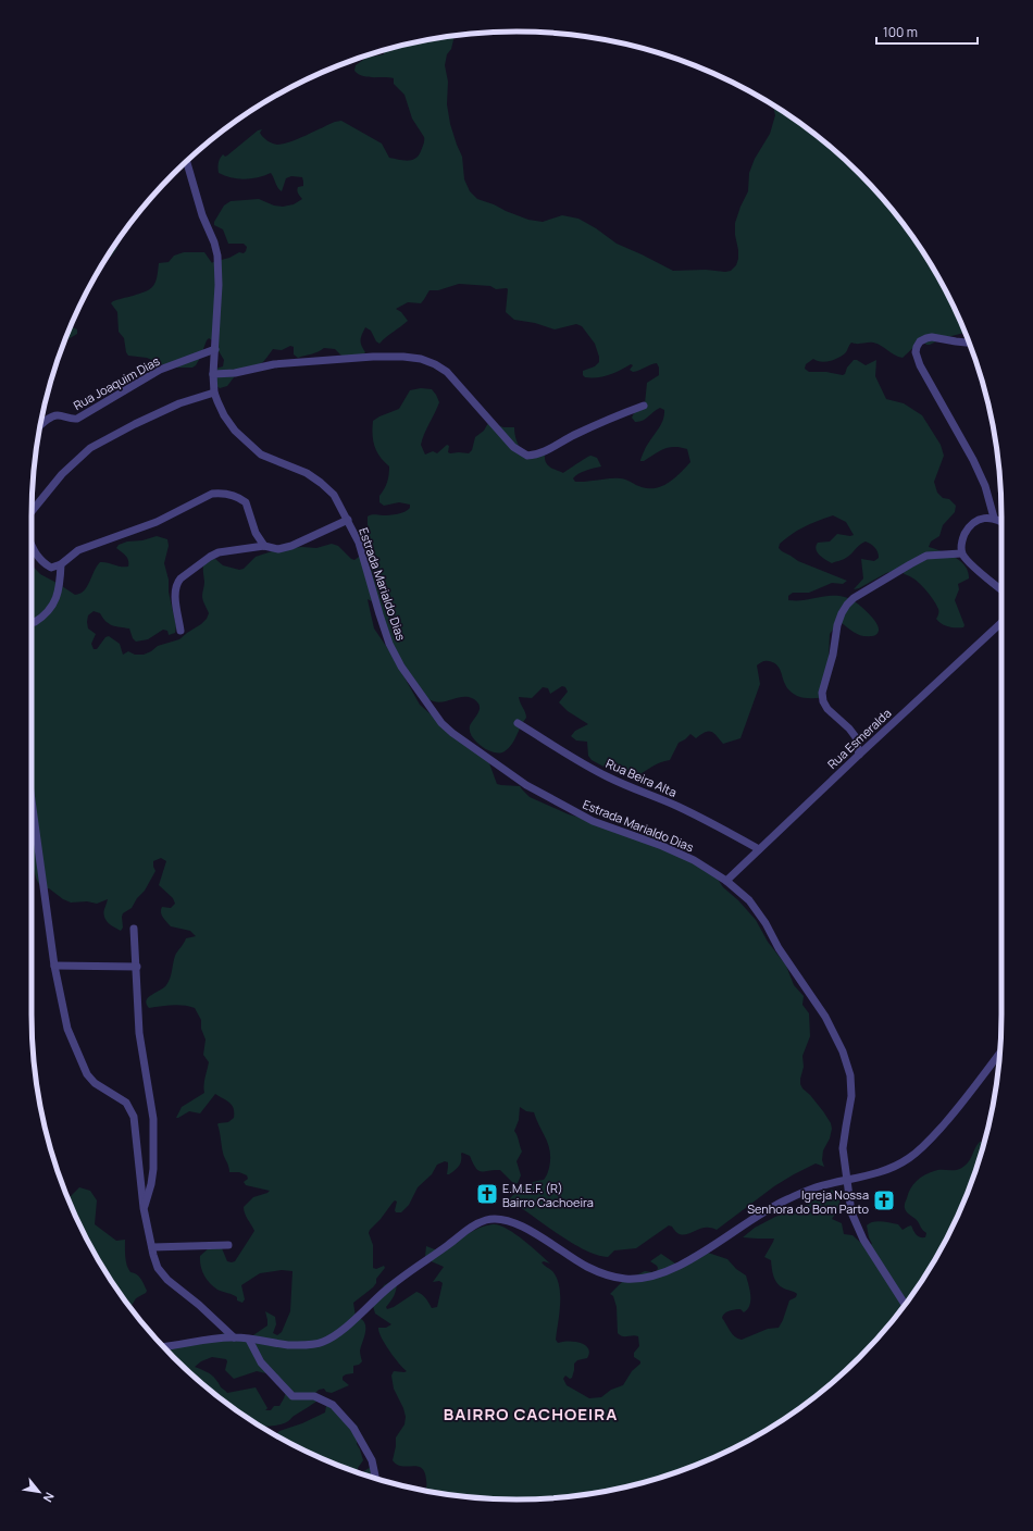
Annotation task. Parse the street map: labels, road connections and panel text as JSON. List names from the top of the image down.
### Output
{
  "streets": {
    "street": [
      "Rua Joaquim Dias",
      "Estrada Marialdo Dias",
      "Rua Esmeralda",
      "Rua Beira Alta"
    ]
  },
  "crossings": [
    ["Rua Joaquim Dias", "Estrada Marialdo Dias"],
    ["Estrada Marialdo Dias", "Rua Esmeralda"],
    ["Rua Esmeralda", "Rua Beira Alta"]
  ],
  "districts": ["BAIRRO CACHOEIRA"],
  "places": {
    "church": ["E.M.E.F. (R) Bairro Cachoeira", "Igreja Nossa Senhora do Bom Parto"]
  },
  "scale_bar": "100 m",
  "north": "bottom right"
}
